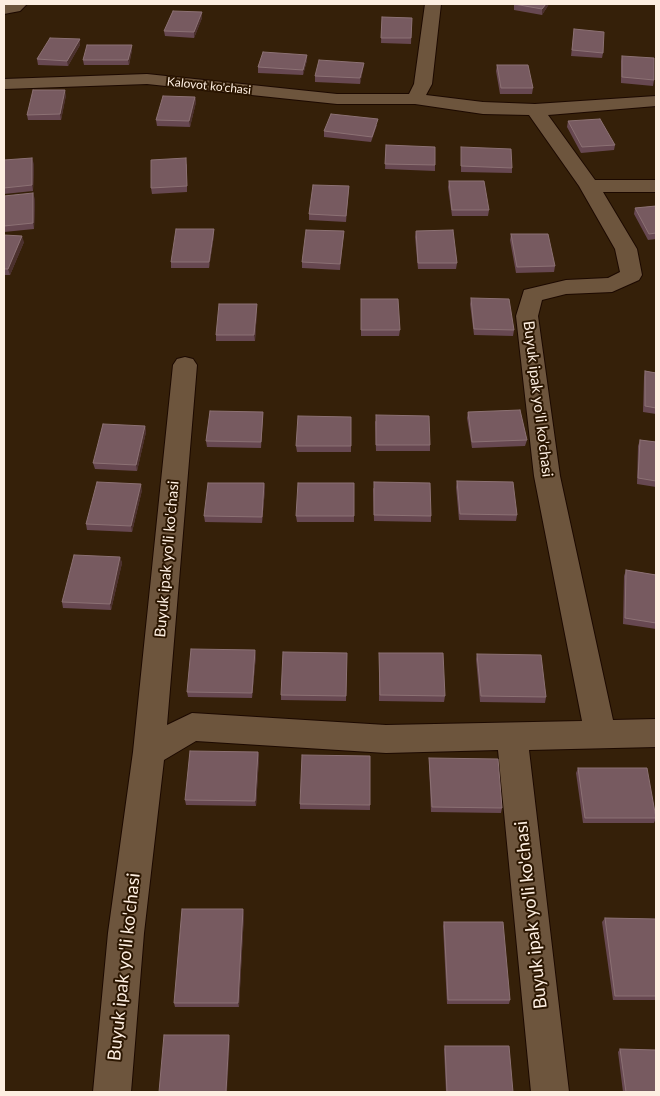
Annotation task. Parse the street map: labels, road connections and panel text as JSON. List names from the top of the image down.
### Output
{
  "streets": {
    "street": ["Kalovot ko'chasi", "Buyuk ipak yo'li ko'chasi"]
  },
  "crossings": [
    ["Kalovot ko'chasi", "Buyuk ipak yo'li ko'chasi"]
  ]
}
